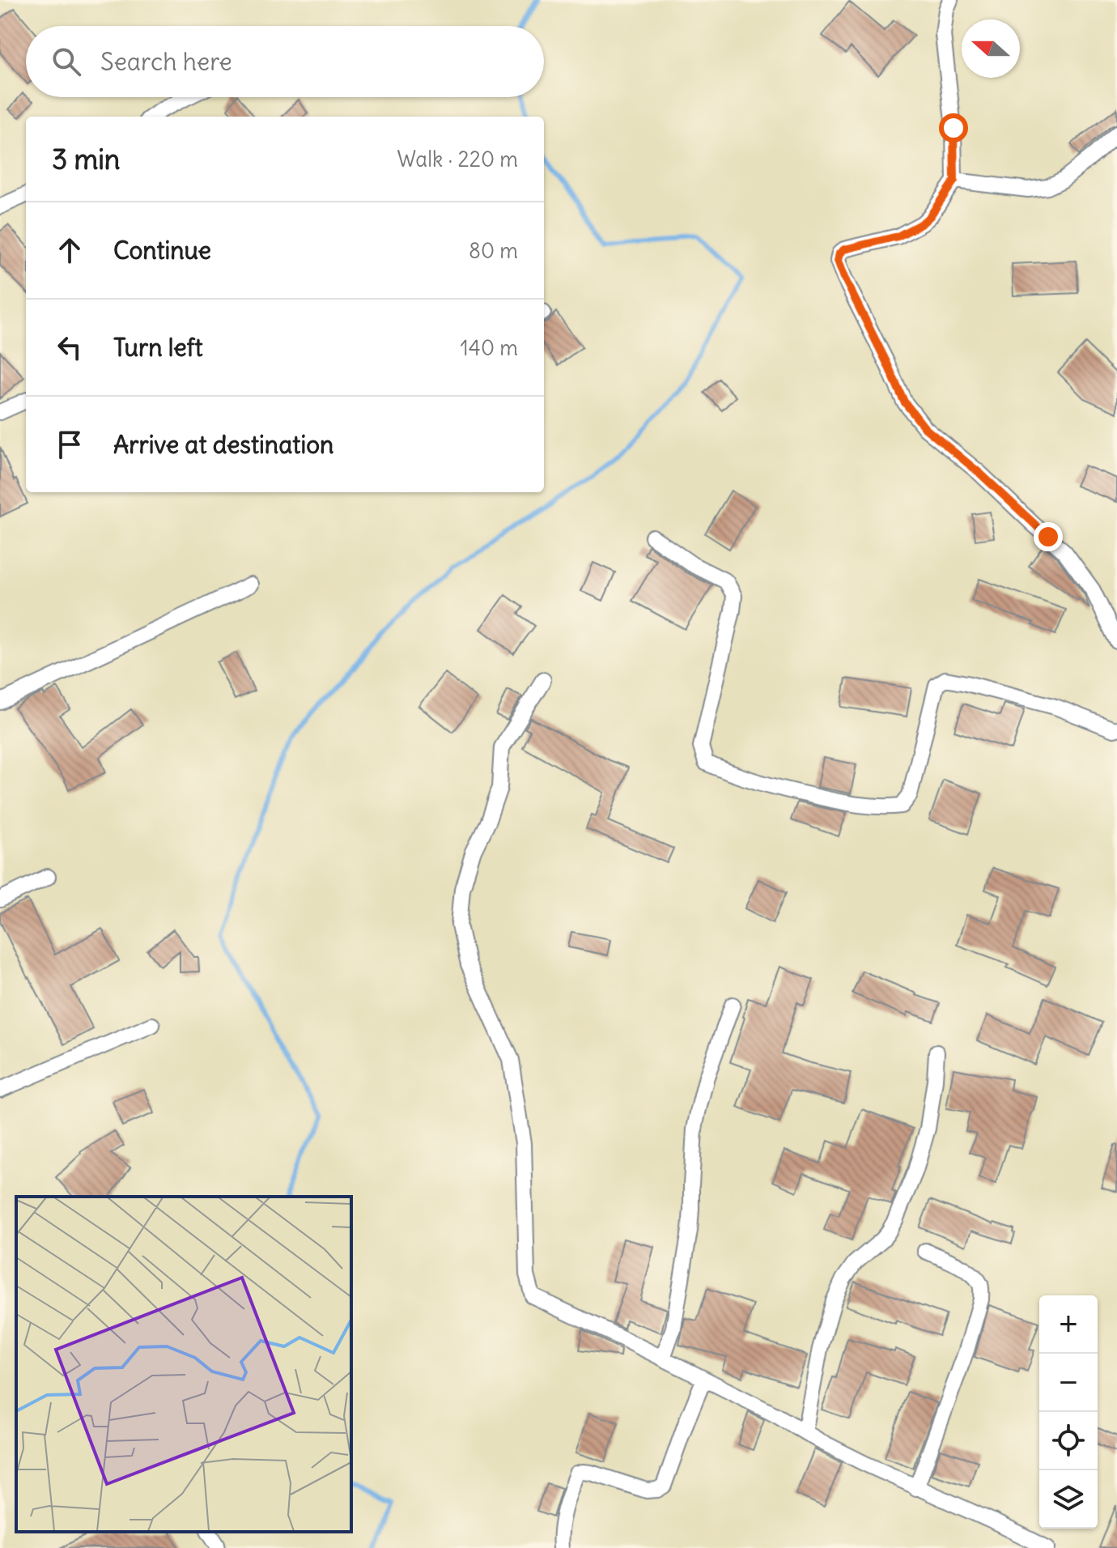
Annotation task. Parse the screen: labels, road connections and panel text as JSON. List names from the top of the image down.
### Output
{
  "north": "left",
  "page": {
    "search": "Search here",
    "heading": ["3 min", "Walk · 220 m"],
    "list": [
      ["Continue", "80 m"],
      ["Turn left", "140 m"],
      "Arrive at destination"
    ],
    "map_buttons": ["+", "−"]
  }
}
